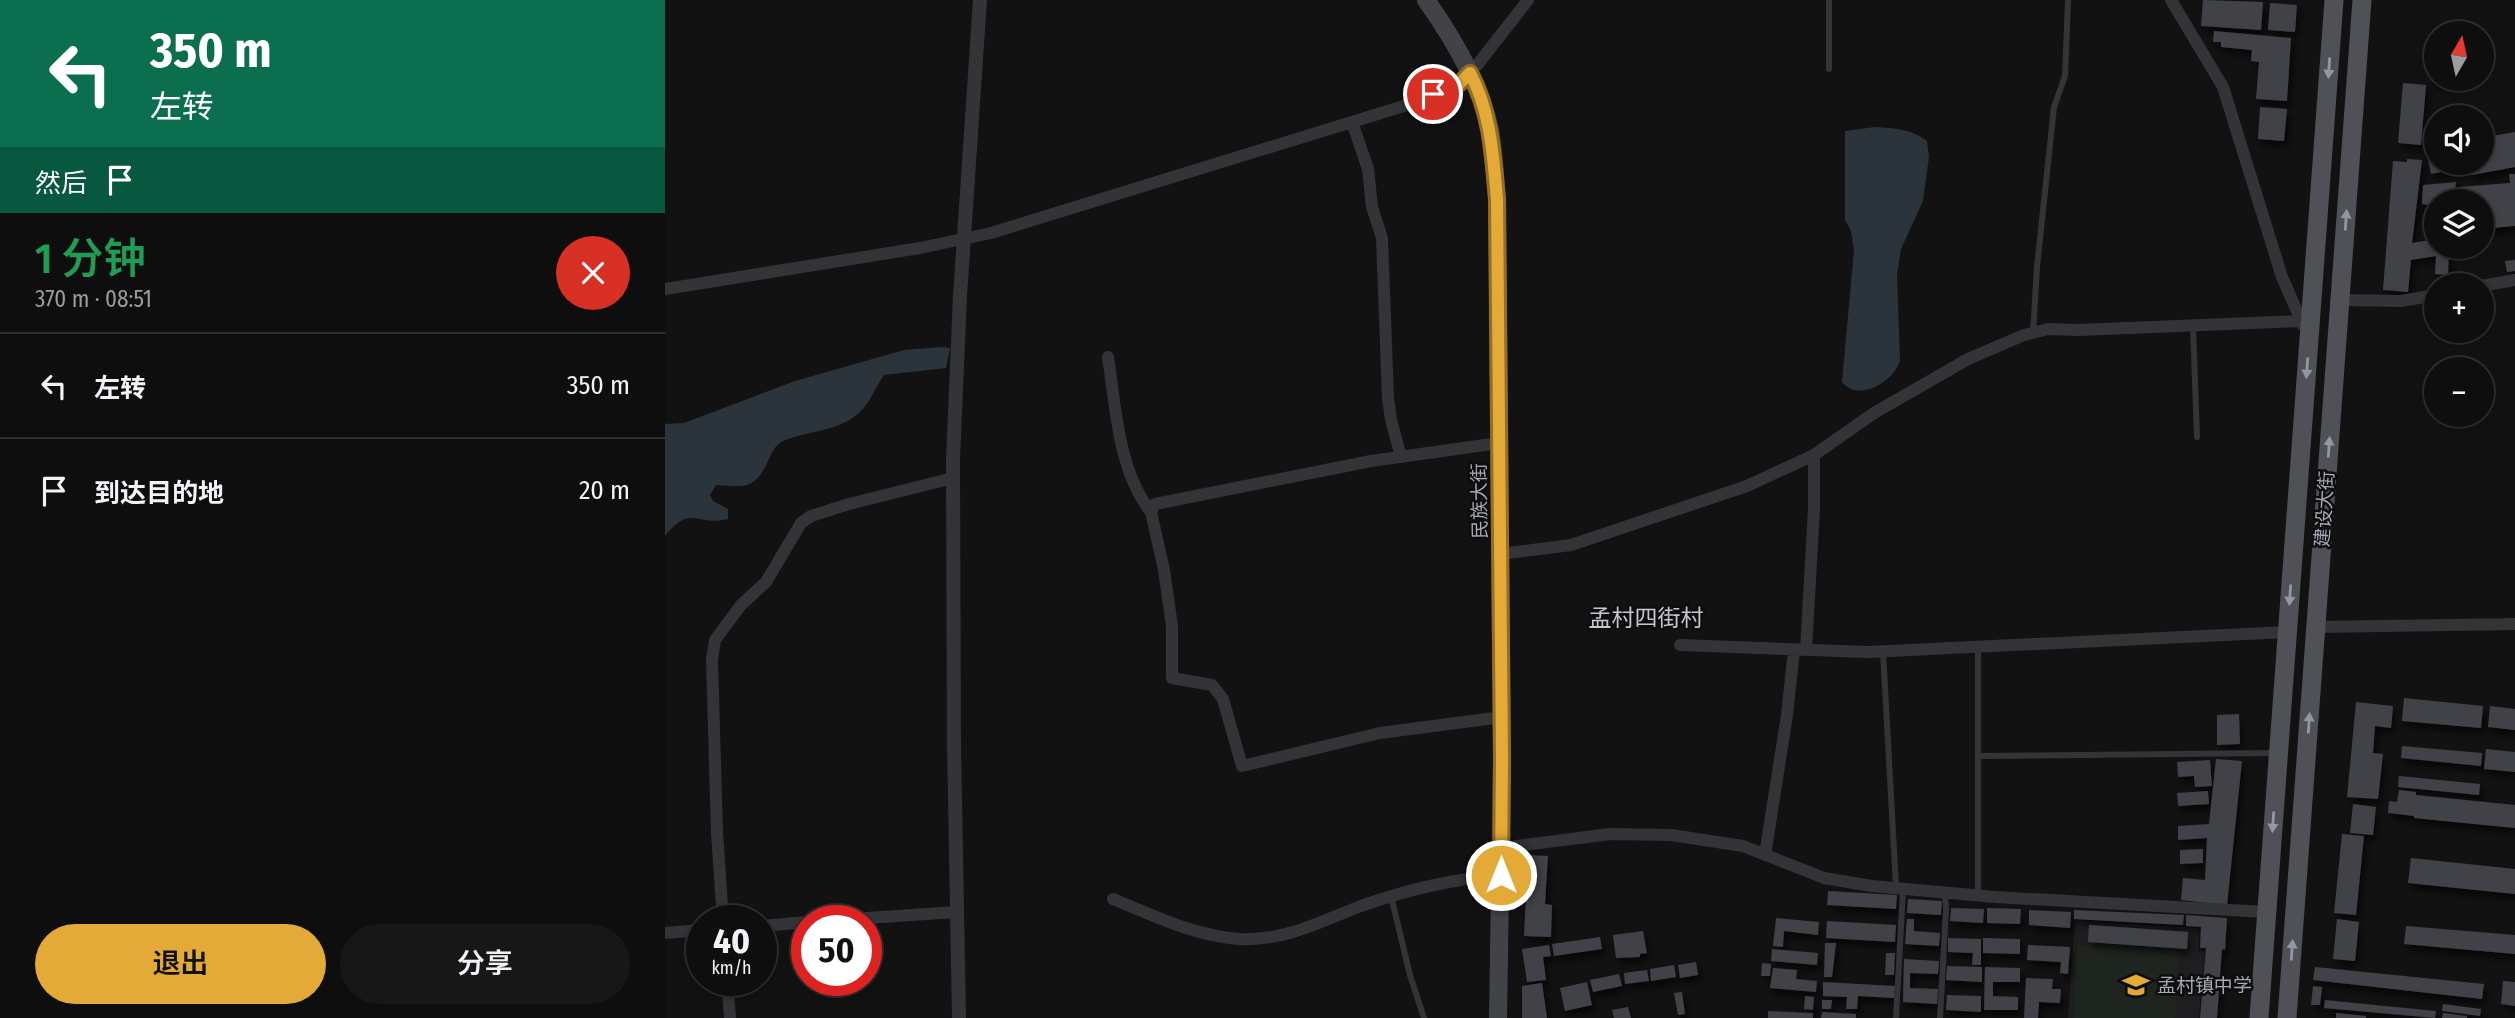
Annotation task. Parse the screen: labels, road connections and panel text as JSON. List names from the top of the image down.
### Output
{
  "streets": {
    "main road": ["民族大街", "建设大街"]
  },
  "districts": ["孟村四街村"],
  "places": {
    "school or university": ["孟村镇中学"]
  },
  "north": "top",
  "page": {
    "turn": ["350 m", "左转"],
    "map_buttons": ["+", "−"],
    "then": "然后",
    "heading": ["1 分钟", "370 m · 08:51"],
    "list": [
      {
        "name": "左转",
        "value": "350 m"
      },
      {
        "name": "到达目的地",
        "value": "20 m"
      }
    ],
    "speed": "40 km/h",
    "limit": "50",
    "buttons": ["退出", "分享"]
  }
}
